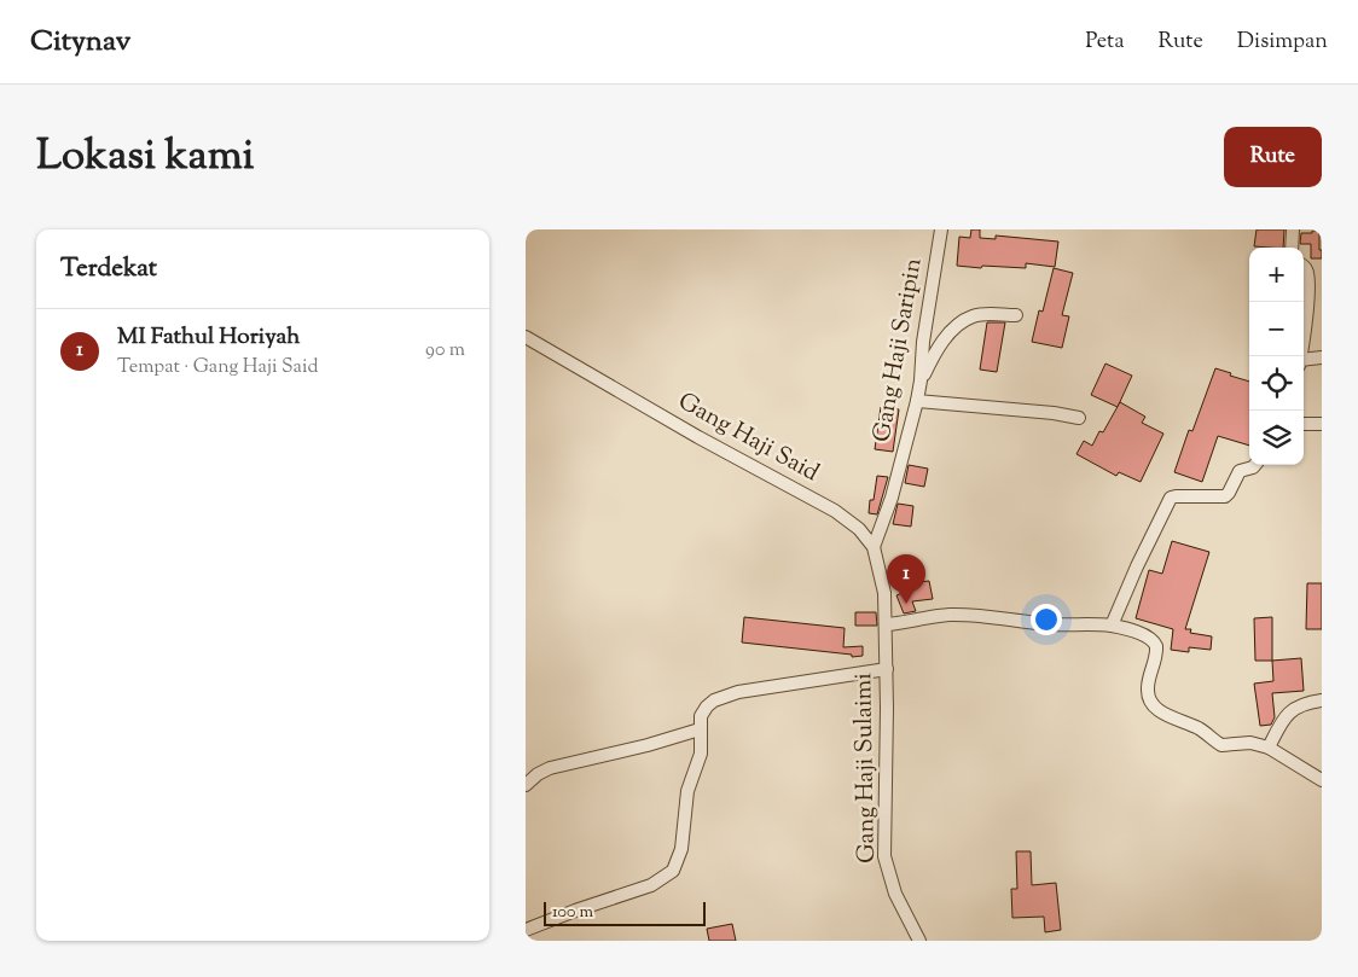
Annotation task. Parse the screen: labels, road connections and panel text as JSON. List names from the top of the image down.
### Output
{
  "streets": {
    "street": ["Gang Haji Saripin", "Gang Haji Said", "Gang Haji Sulaimi"]
  },
  "crossings": [
    ["Gang Haji Saripin", "Gang Haji Said"]
  ],
  "scale_bar": "100 m",
  "page": {
    "header": "Citynav",
    "nav": ["Peta", "Rute", "Disimpan"],
    "title": "Lokasi kami",
    "buttons": "Rute",
    "heading": "Terdekat",
    "map_buttons": ["+", "−"],
    "list": [
      {
        "mark": "1",
        "name": "MI Fathul Horiyah",
        "note": "Tempat · Gang Haji Said",
        "value": "90 m"
      }
    ],
    "pins": "1",
    "scale": "100 m"
  }
}
